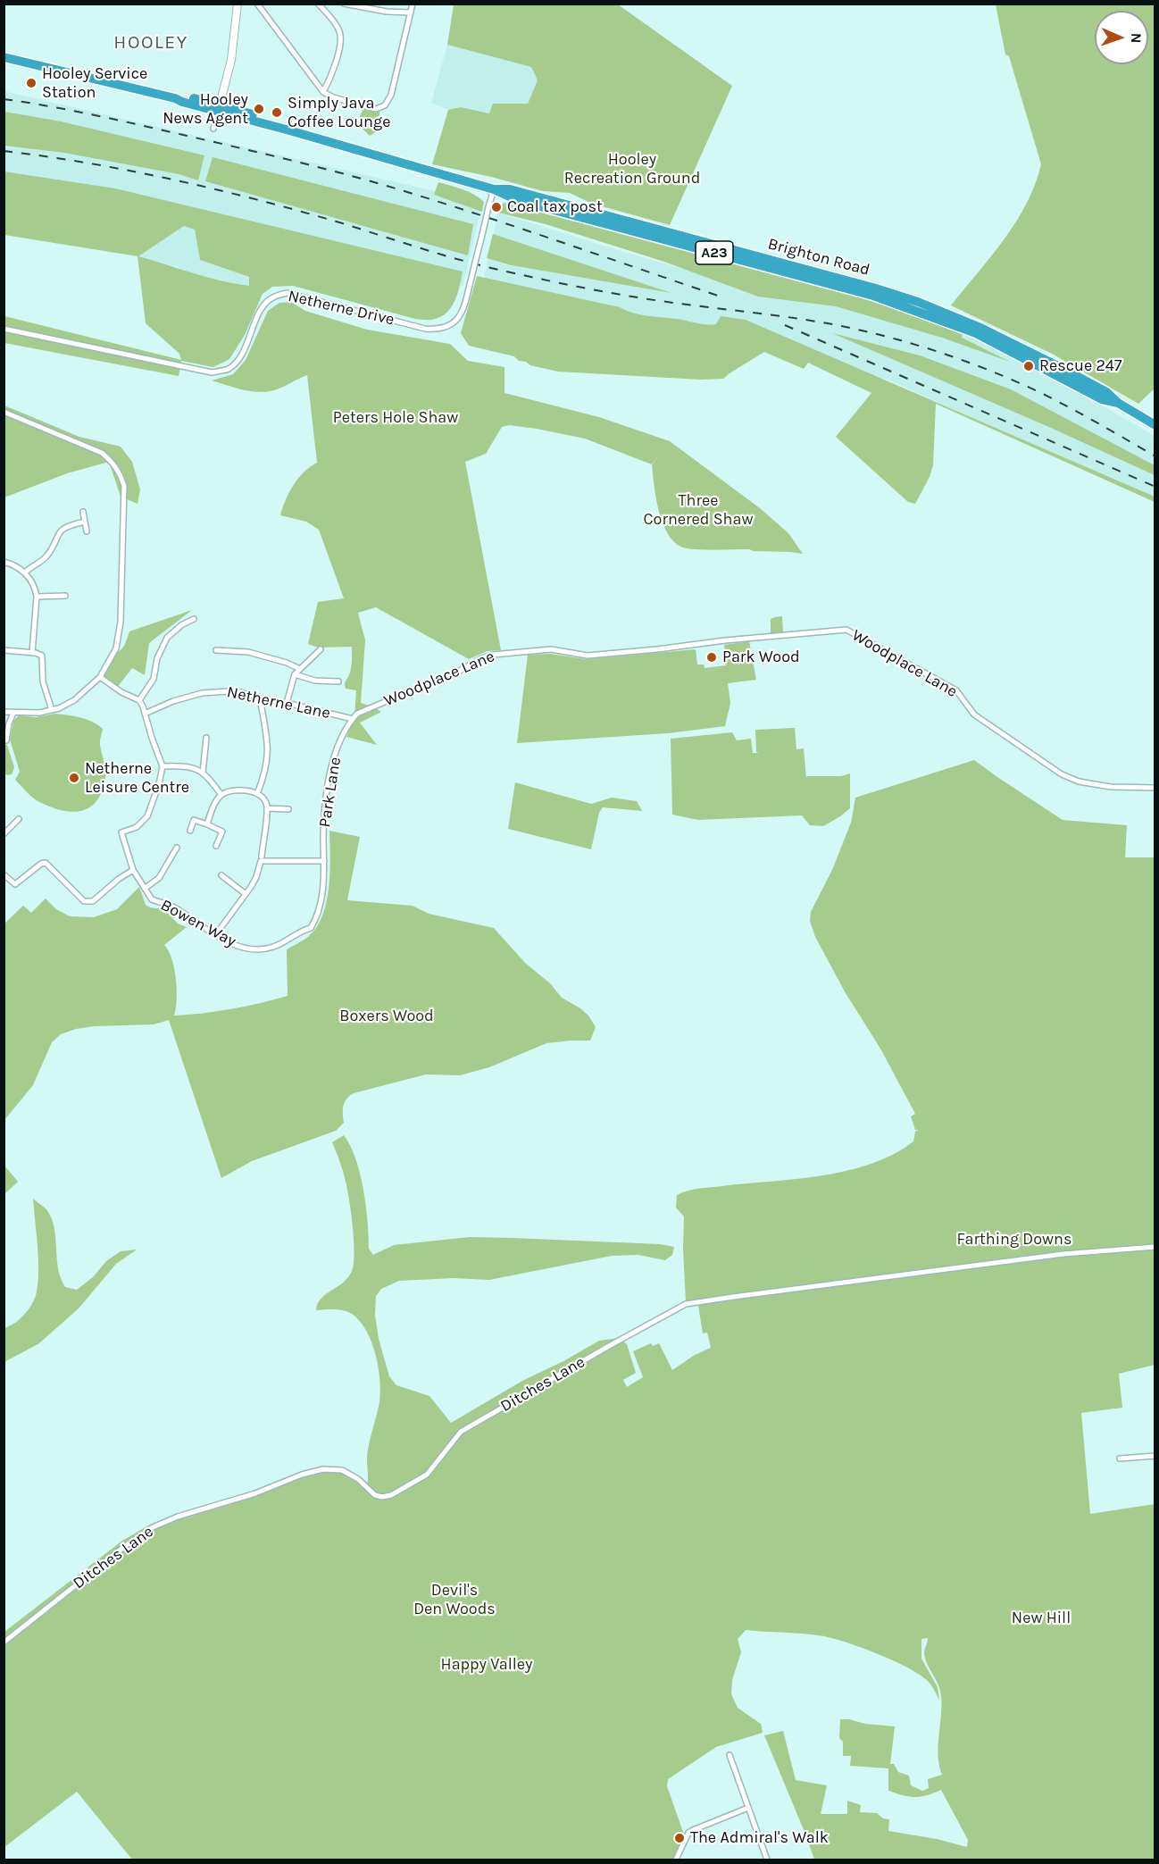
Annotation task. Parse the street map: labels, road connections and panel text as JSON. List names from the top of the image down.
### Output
{
  "streets": {
    "highway": ["A23", "Brighton Road"],
    "street": [
      "Netherne Drive",
      "Woodplace Lane",
      "Netherne Lane",
      "Park Lane",
      "Bowen Way",
      "Ditches Lane"
    ]
  },
  "crossings": [
    ["Brighton Road", "Netherne Drive"],
    ["Woodplace Lane", "Netherne Lane"],
    ["Woodplace Lane", "Park Lane"],
    ["Netherne Lane", "Park Lane"],
    ["Park Lane", "Bowen Way"]
  ],
  "districts": ["HOOLEY"],
  "parks": [
    "Hooley Recreation Ground",
    "Peters Hole Shaw",
    "Three Cornered Shaw",
    "Boxers Wood",
    "Farthing Downs",
    "Devil's Den Woods",
    "New Hill",
    "Happy Valley"
  ],
  "places": [
    "Hooley Service Station",
    "Hooley News Agent",
    "Simply Java Coffee Lounge",
    "Coal tax post",
    "Rescue 247",
    "Park Wood",
    "Netherne Leisure Centre",
    "The Admiral's Walk"
  ],
  "north": "right"
}
